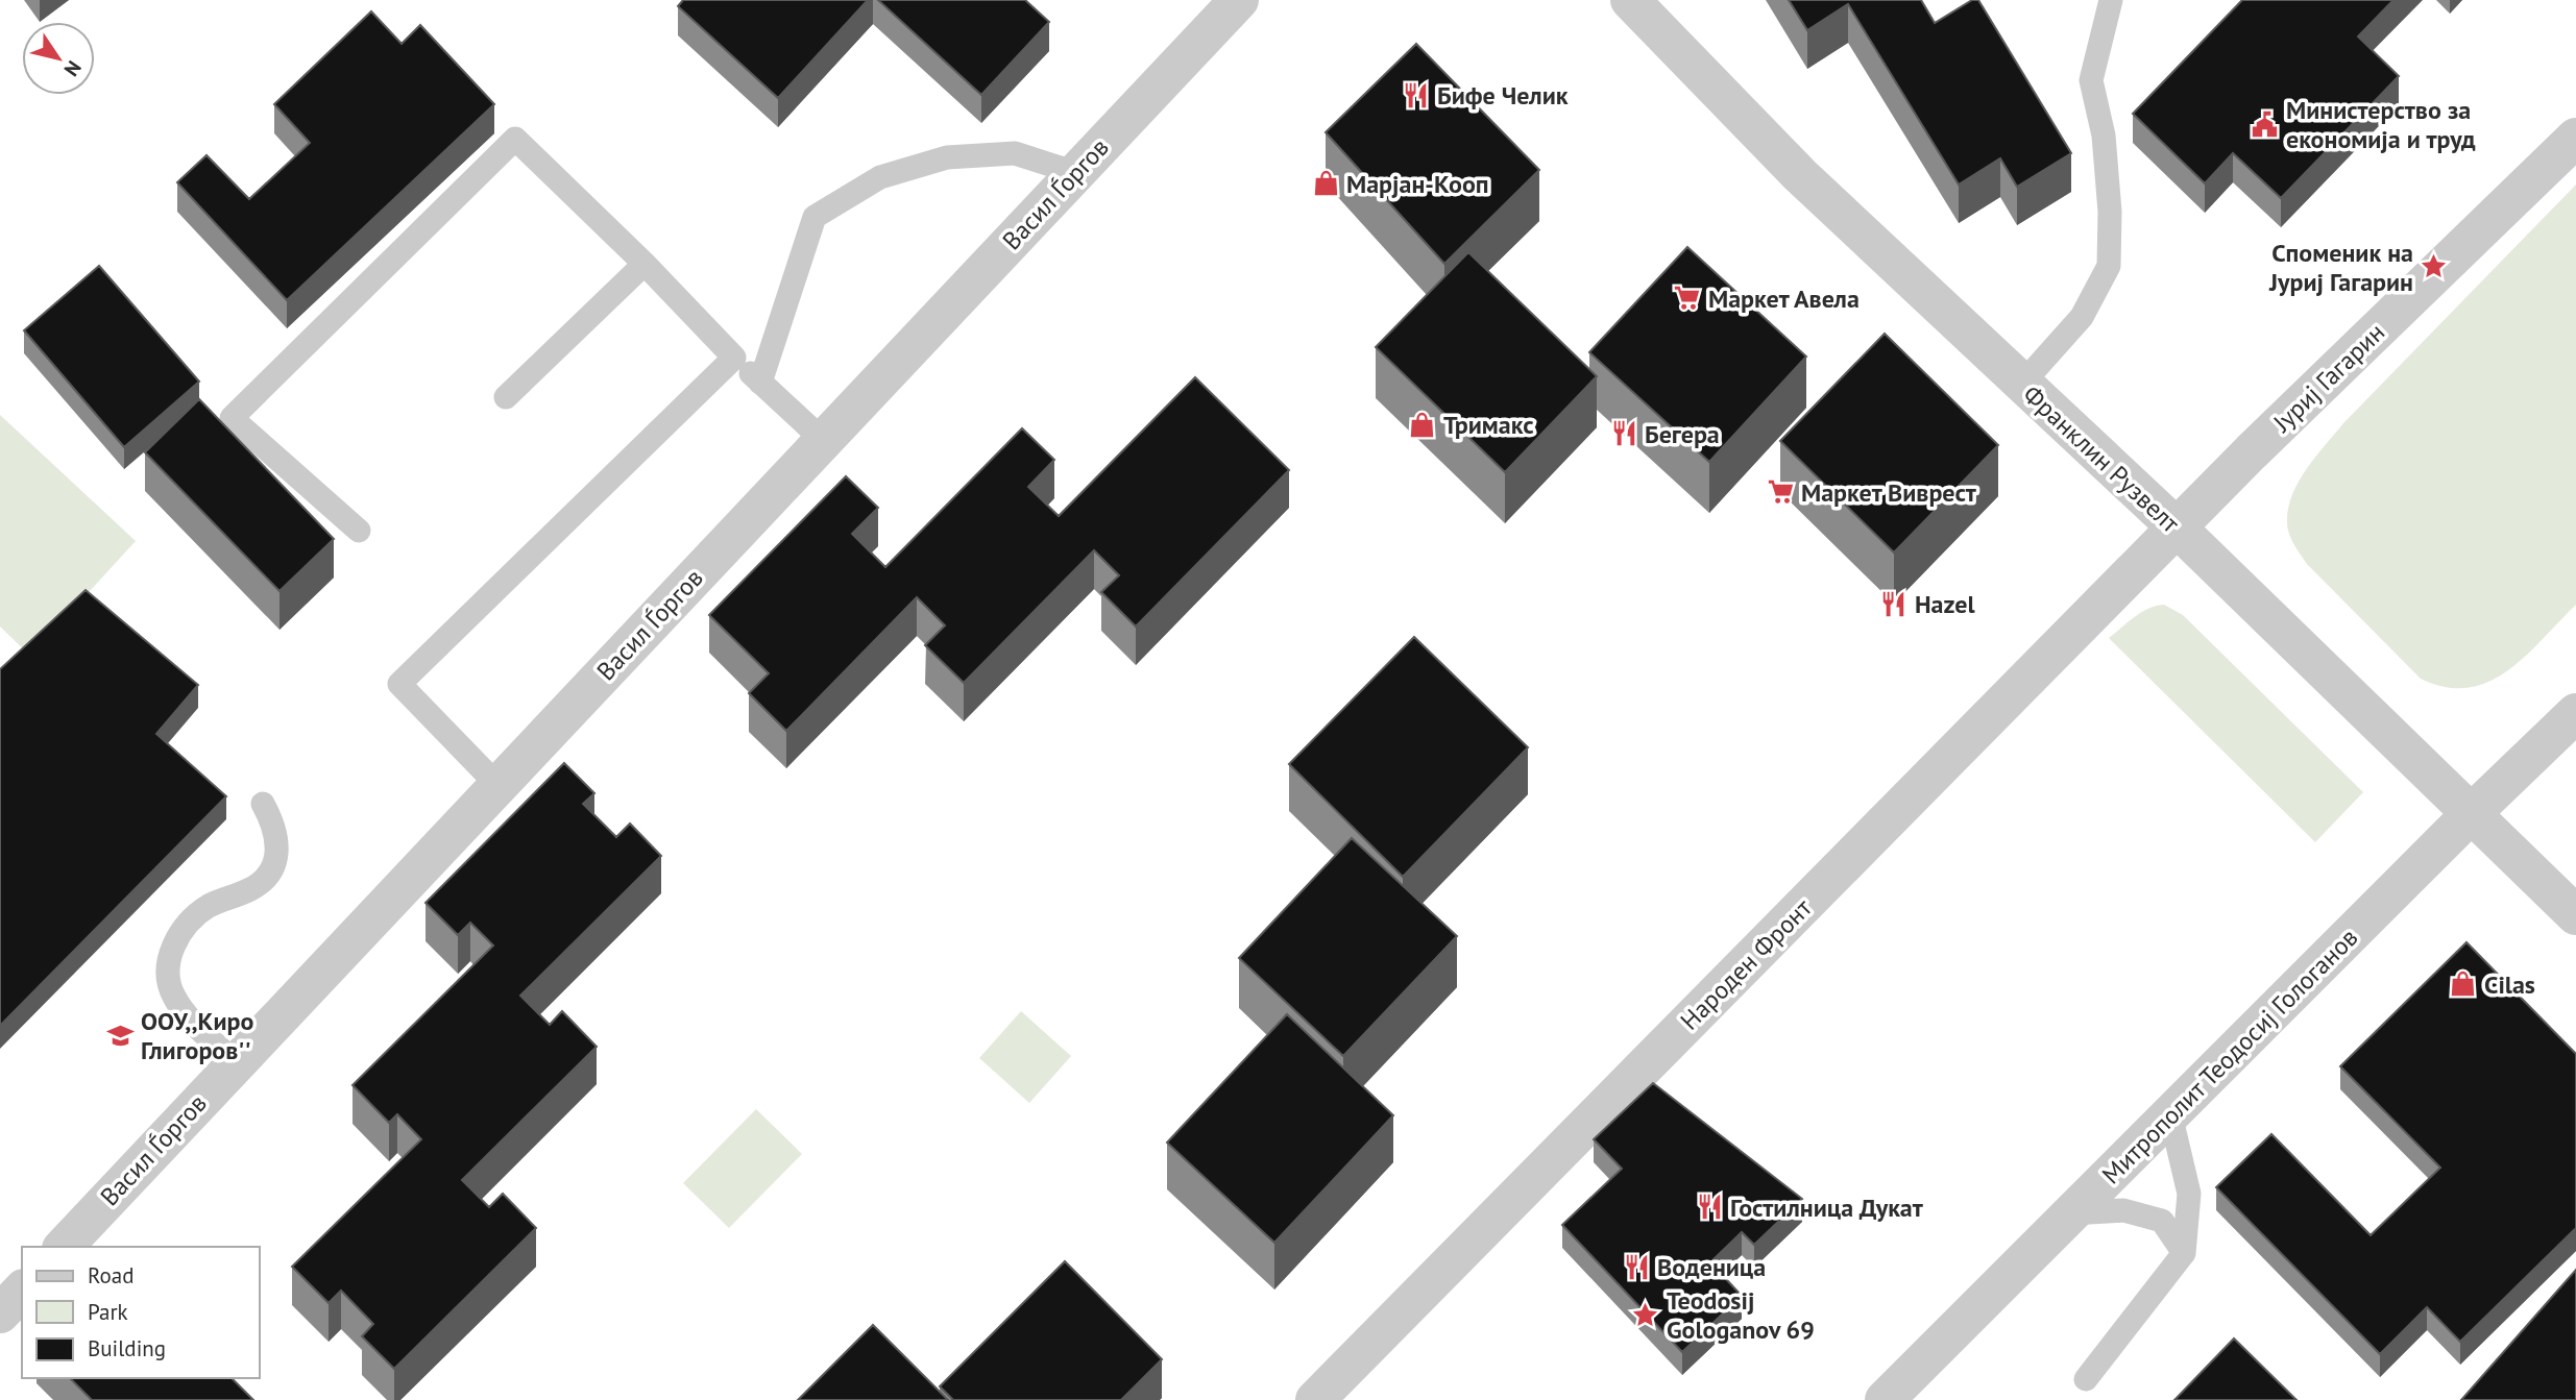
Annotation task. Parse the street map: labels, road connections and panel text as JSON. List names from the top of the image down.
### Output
{
  "streets": {
    "street": [
      "Васил Ѓоргов",
      "Јуриј Гагарин",
      "Франклин Рузвелт",
      "Народен Фронт",
      "Митрополит Теодосиј Гологанов"
    ]
  },
  "crossings": [
    ["Јуриј Гагарин", "Франклин Рузвелт"],
    ["Јуриј Гагарин", "Народен Фронт"],
    ["Франклин Рузвелт", "Народен Фронт"],
    ["Франклин Рузвелт", "Митрополит Теодосиј Гологанов"]
  ],
  "places": {
    "restaurant": [
      "Бифе Челик",
      "Бегера",
      "Hazel",
      "Гостилница Дукат",
      "Воденица"
    ],
    "public building": ["Министерство за економија и труд"],
    "shop": ["Марјан-Кооп", "Тримакс", "Cilas"],
    "place": ["Споменик на Јуриј Гагарин", "Teodosij Gologanov 69"],
    "supermarket": ["Маркет Авела", "Маркет Виврест"],
    "school or university": ["ООУ,,Киро Глигоров''"]
  },
  "legend": ["Road", "Park", "Building"],
  "north": "bottom right"
}
